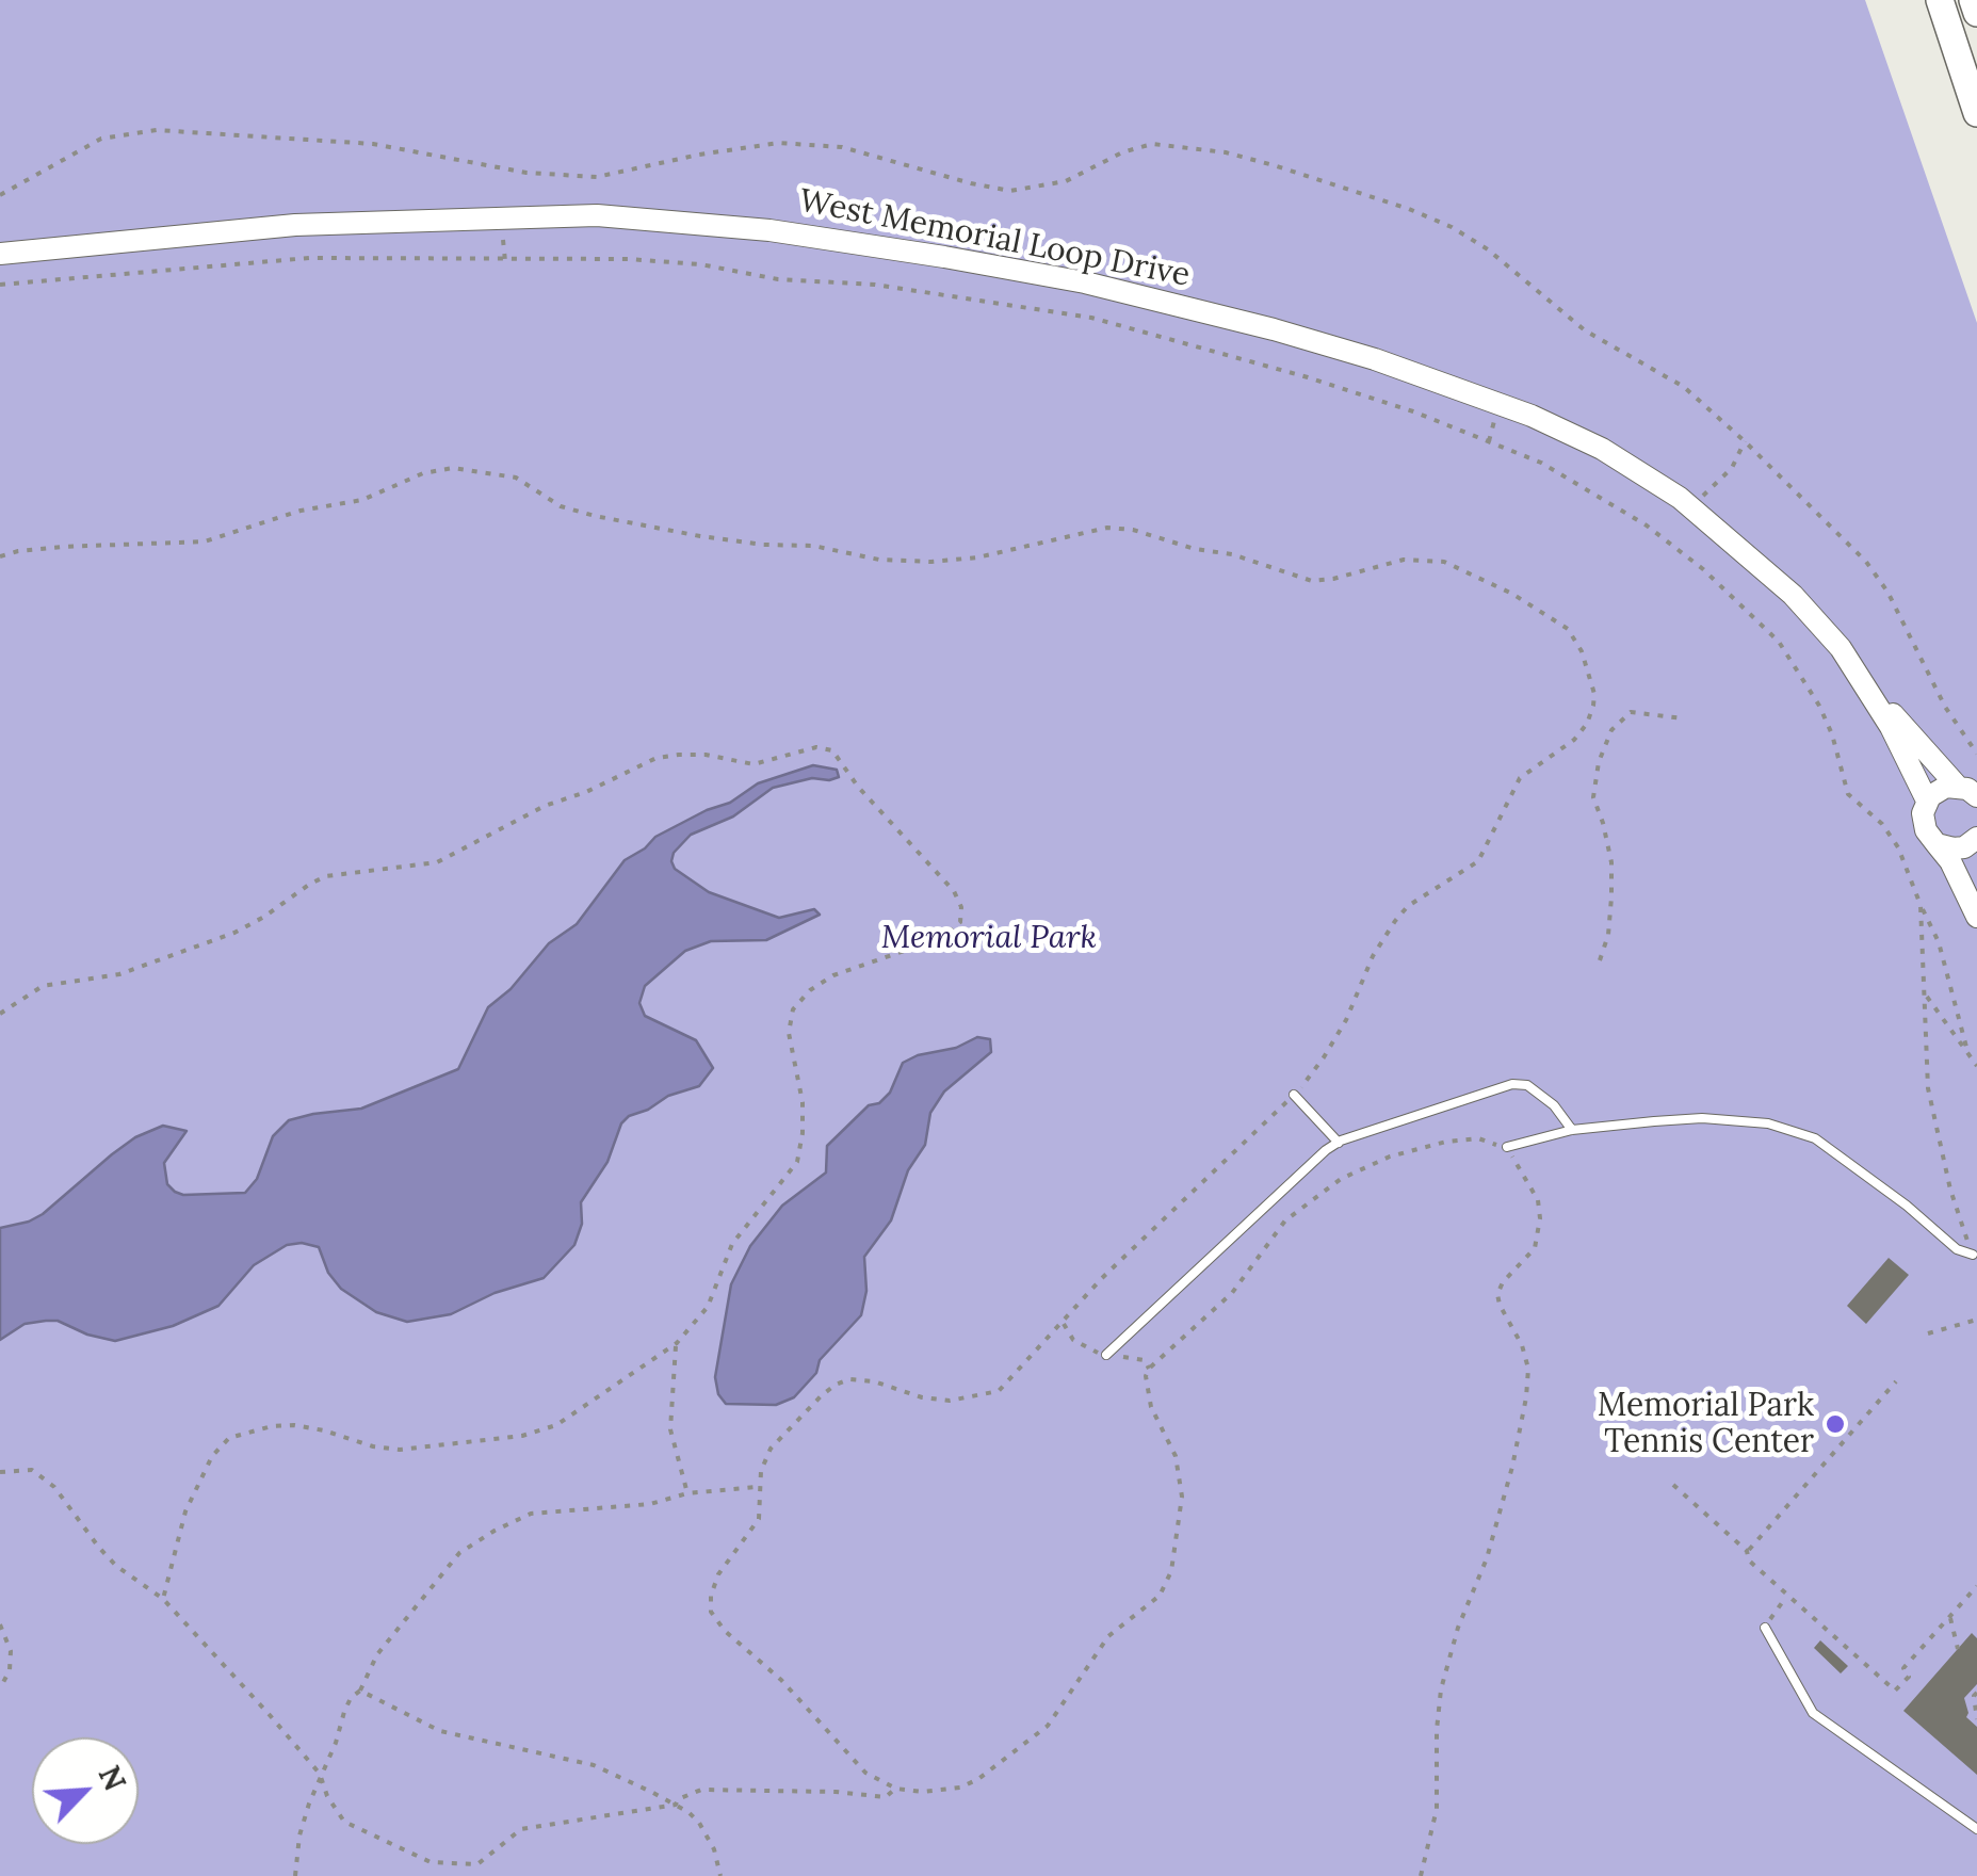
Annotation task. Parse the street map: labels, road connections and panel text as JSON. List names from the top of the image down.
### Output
{
  "streets": {
    "street": ["West Memorial Loop Drive"]
  },
  "parks": ["Memorial Park"],
  "places": ["Memorial Park Tennis Center"],
  "north": "top right"
}
